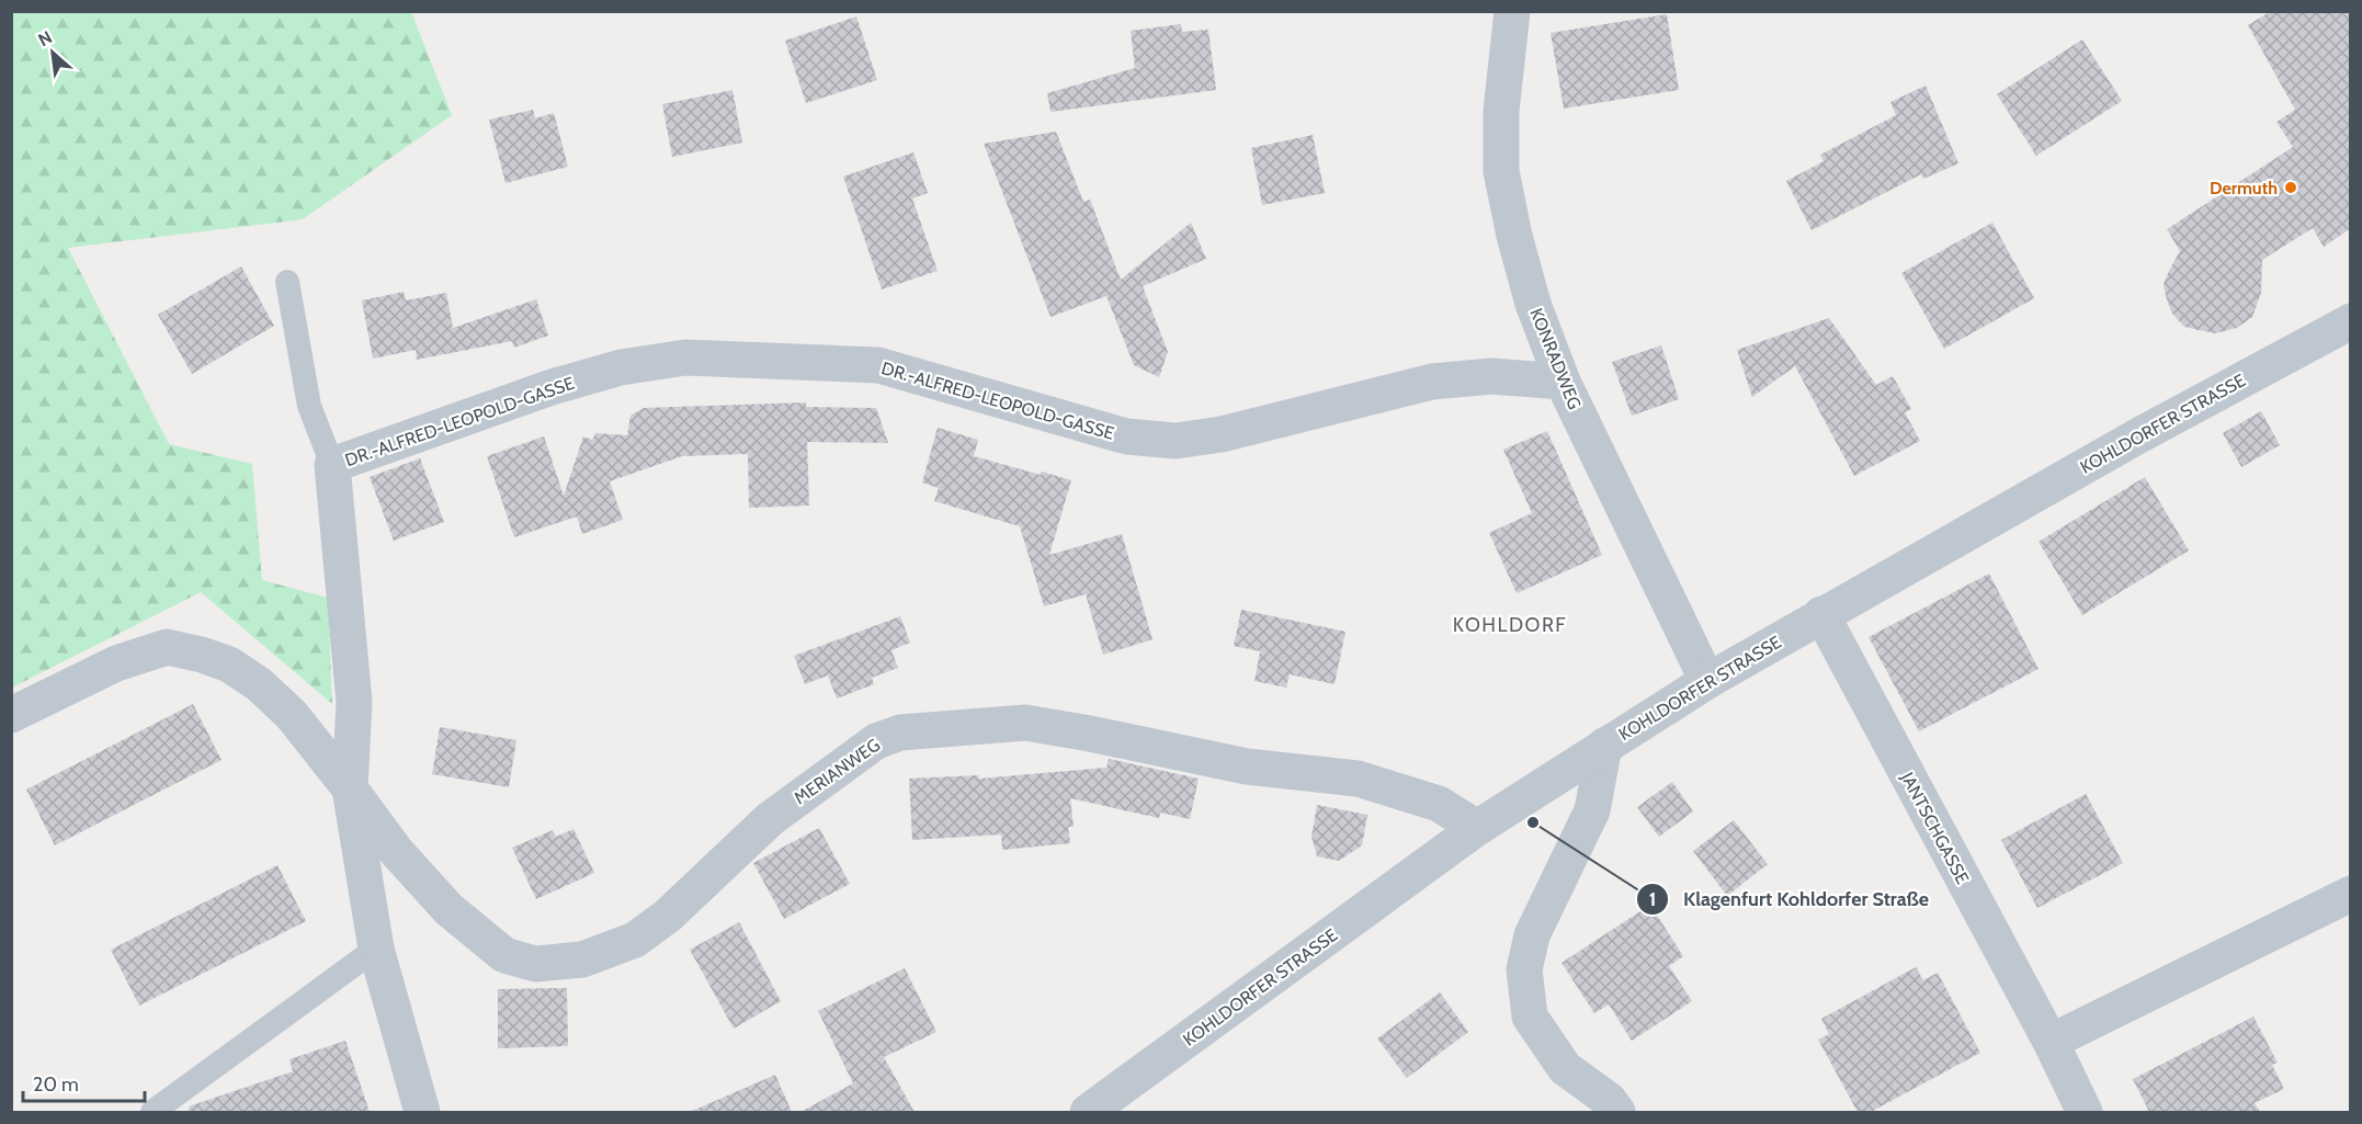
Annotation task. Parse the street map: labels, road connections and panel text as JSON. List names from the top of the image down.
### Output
{
  "streets": {
    "street": [
      "KONRADWEG",
      "DR.-ALFRED-LEOPOLD-GASSE",
      "KOHLDORFER STRASSE",
      "MERIANWEG",
      "JANTSCHGASSE"
    ]
  },
  "crossings": [
    ["KONRADWEG", "DR.-ALFRED-LEOPOLD-GASSE"],
    ["KONRADWEG", "KOHLDORFER STRASSE"],
    ["DR.-ALFRED-LEOPOLD-GASSE", "MERIANWEG"],
    ["KOHLDORFER STRASSE", "MERIANWEG"],
    ["KOHLDORFER STRASSE", "JANTSCHGASSE"]
  ],
  "districts": ["KOHLDORF"],
  "places": ["Dermuth", "Klagenfurt Kohldorfer Straße"],
  "scale_bar": "20 m",
  "north": "top left"
}
